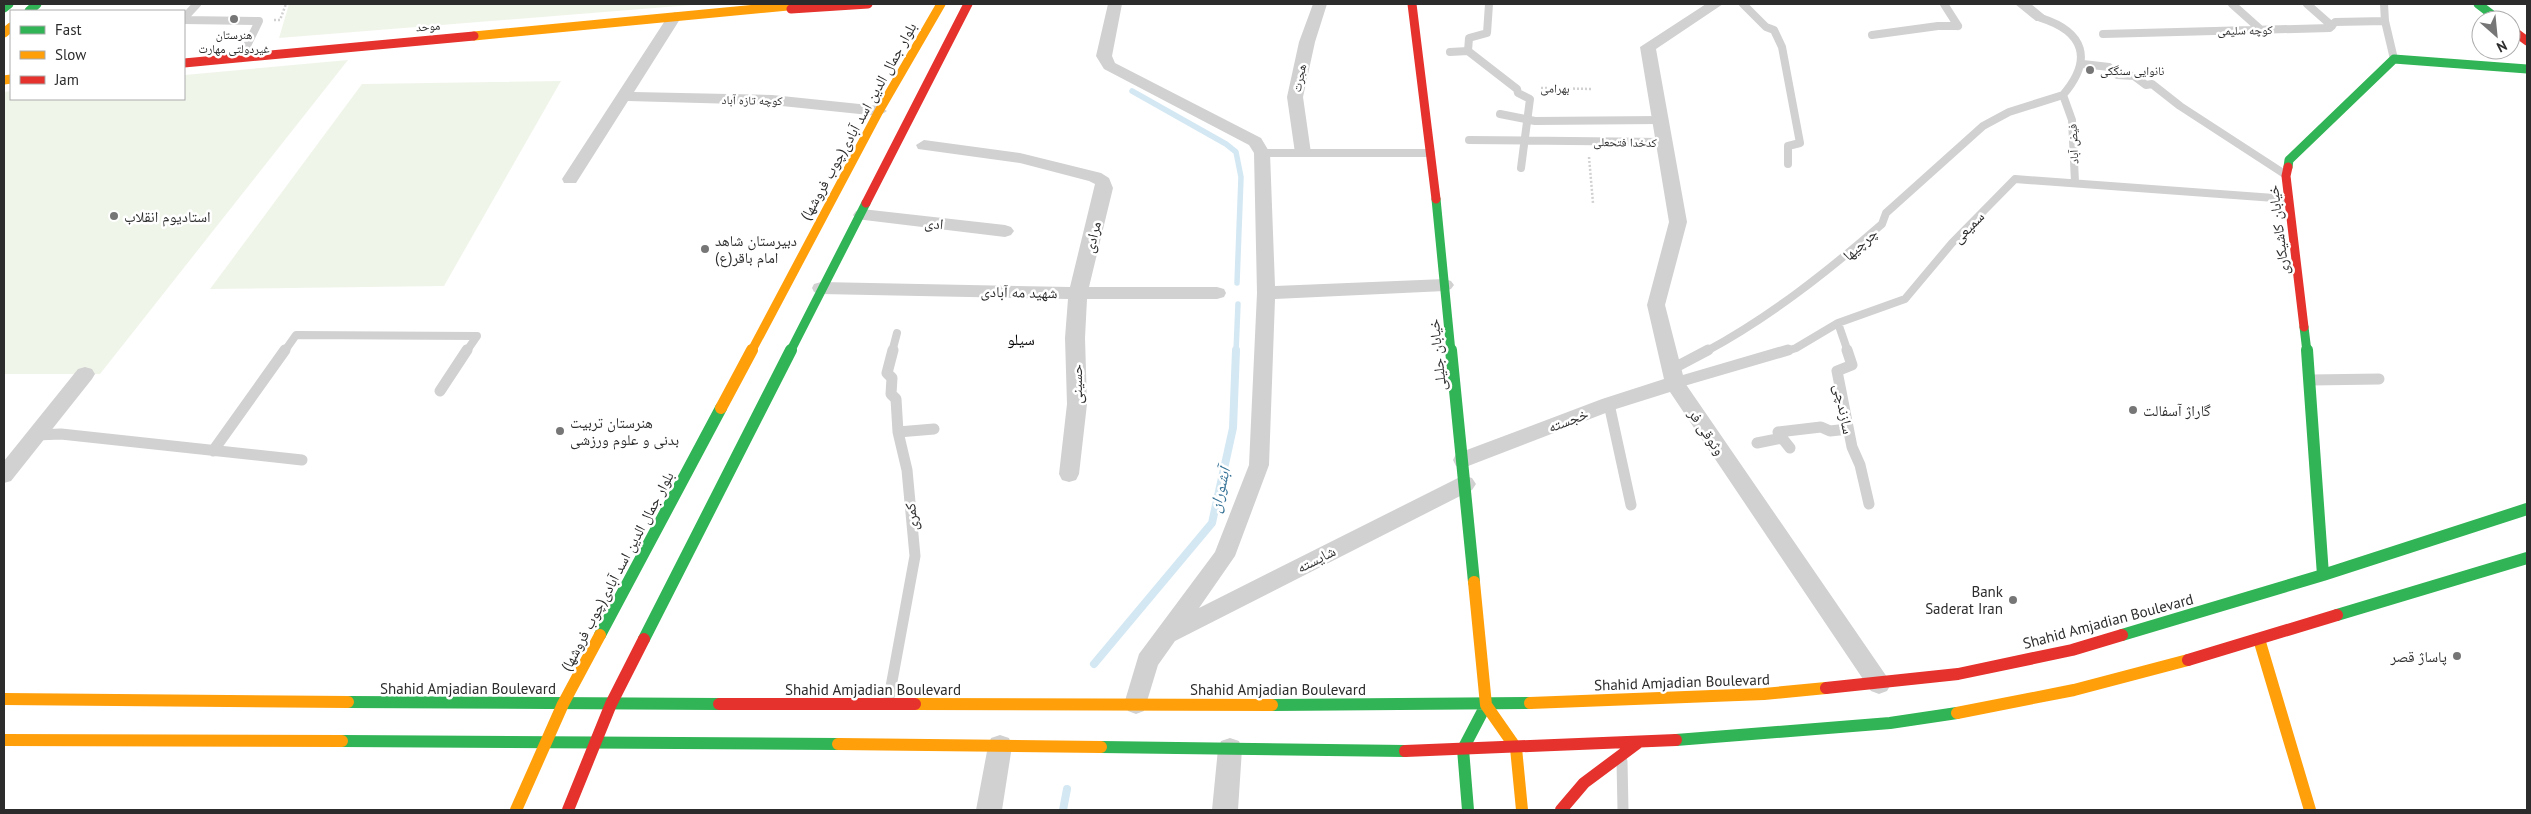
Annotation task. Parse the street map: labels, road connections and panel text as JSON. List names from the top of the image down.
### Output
{
  "streets": {
    "main road": [
      "موحد",
      "بلوار جمال الدین اسد آبادی(چوب فروشها)",
      "خیابان کاشیکاری",
      "خیابان جلیلی",
      "Shahid Amjadian Boulevard"
    ],
    "street": [
      "هجرت",
      "کوچه تازه آباد",
      "کدخدا فتحعلی",
      "ادی",
      "مرادی",
      "شهید مه آبادی",
      "حسینی",
      "خجسته",
      "وثوقی فر",
      "شایسته"
    ],
    "lane": [
      "کوچه سلیمی",
      "فیض آباد",
      "سمیعی",
      "چرچیها",
      "سازندچی",
      "کمری"
    ],
    "path": ["بهرامی"]
  },
  "crossings": [
    ["کوچه تازه آباد", "بلوار جمال الدین اسد آبادی(چوب فروشها)"],
    ["بلوار جمال الدین اسد آبادی(چوب فروشها)", "Shahid Amjadian Boulevard"],
    ["کدخدا فتحعلی", "وثوقی فر"],
    ["فیض آباد", "سمیعی"],
    ["فیض آباد", "چرچیها"],
    ["سمیعی", "خیابان کاشیکاری"],
    ["سمیعی", "چرچیها"],
    ["سمیعی", "سازندچی"],
    ["سمیعی", "خجسته"],
    ["سمیعی", "وثوقی فر"],
    ["خیابان کاشیکاری", "Shahid Amjadian Boulevard"],
    ["مرادی", "شهید مه آبادی"],
    ["مرادی", "حسینی"],
    ["چرچیها", "خجسته"],
    ["چرچیها", "وثوقی فر"],
    ["شهید مه آبادی", "حسینی"],
    ["خیابان جلیلی", "خجسته"],
    ["خیابان جلیلی", "شایسته"],
    ["خیابان جلیلی", "Shahid Amjadian Boulevard"],
    ["خجسته", "وثوقی فر"],
    ["وثوقی فر", "Shahid Amjadian Boulevard"],
    ["کمری", "Shahid Amjadian Boulevard"]
  ],
  "districts": ["سیلو"],
  "water": ["آبشوران"],
  "places": [
    "هنرستان غیردولتی مهارت",
    "نانوایی سنگکی",
    "استادیوم انقلاب",
    "دبیرستان شاهد امام باقر(ع)",
    "گاراژ آسفالت",
    "هنرستان تربیت بدنی و علوم ورزشی",
    "Bank Saderat Iran",
    "پاساژ قصر"
  ],
  "legend": ["Fast", "Slow", "Jam"],
  "north": "bottom right"
}
